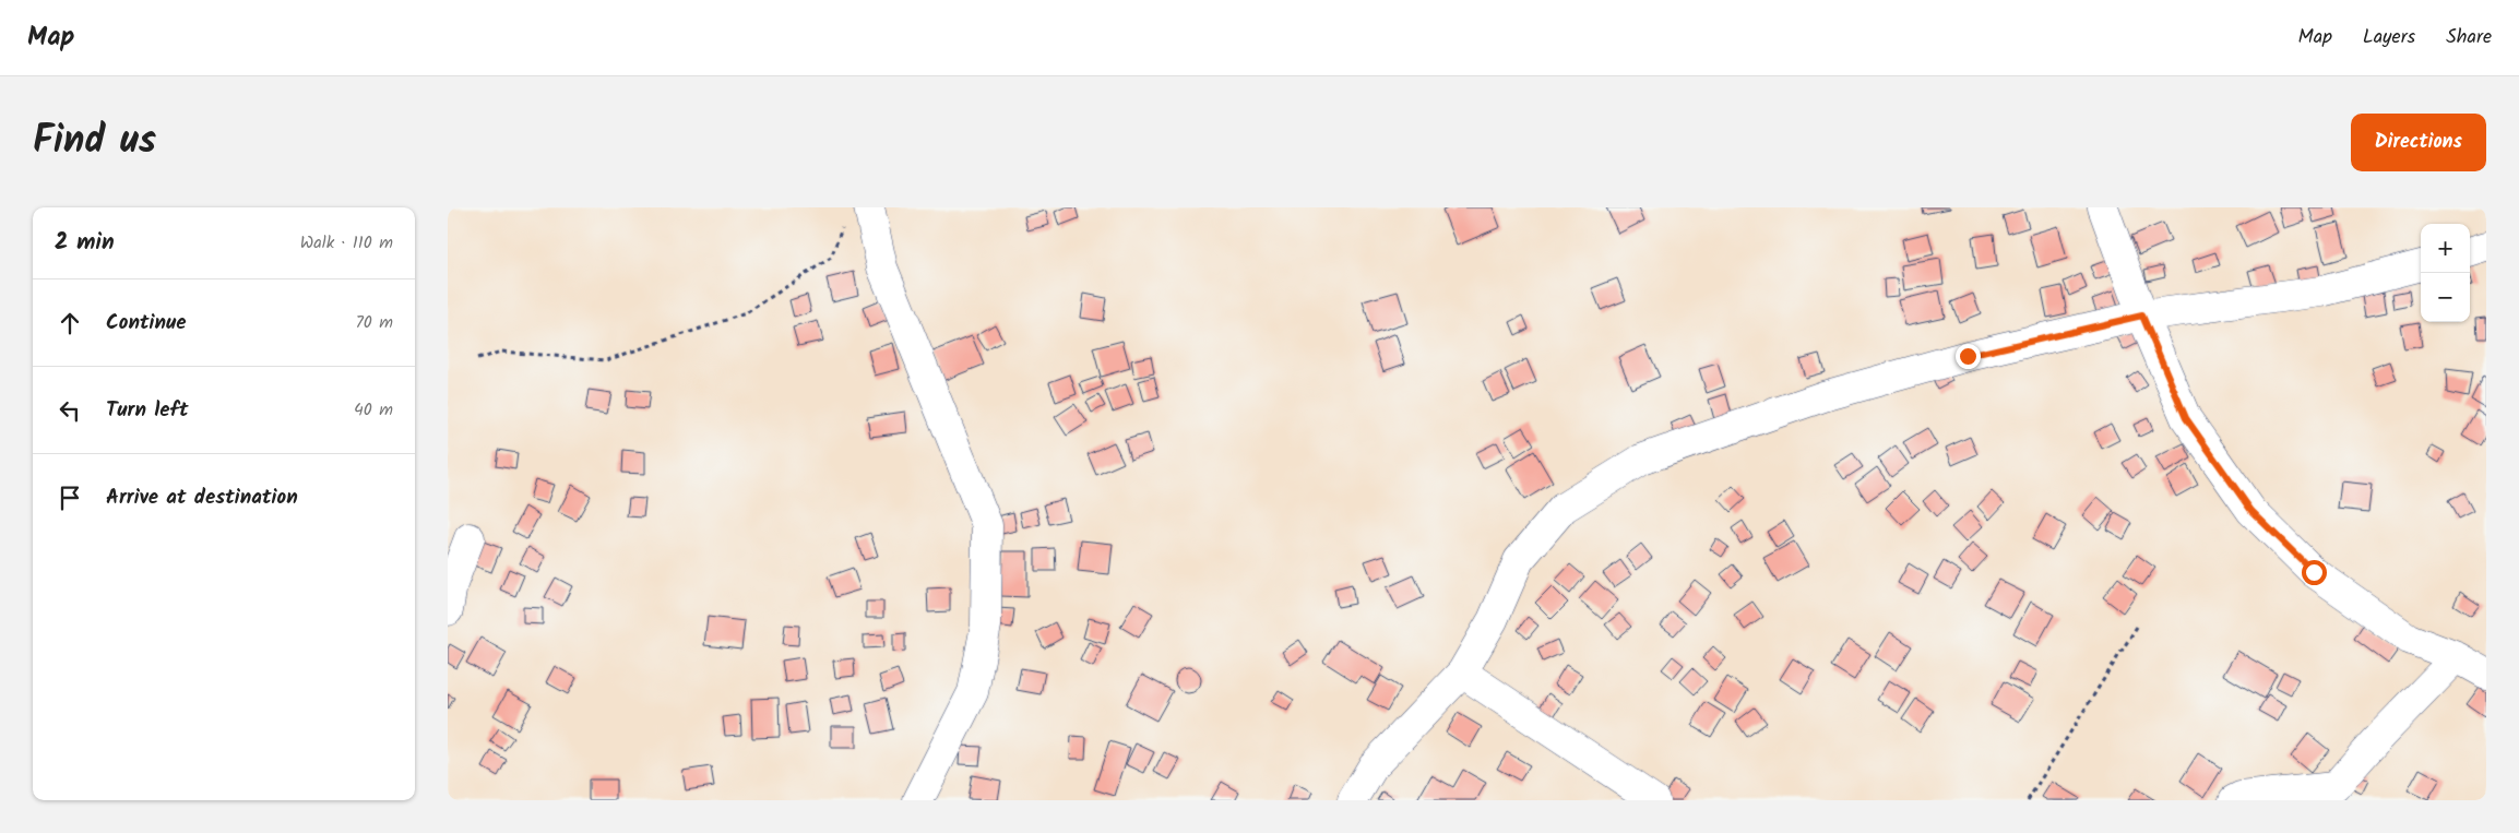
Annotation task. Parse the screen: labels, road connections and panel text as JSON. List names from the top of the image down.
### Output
{
  "page": {
    "header": "Map",
    "nav": ["Map", "Layers", "Share"],
    "title": "Find us",
    "buttons": "Directions",
    "heading": ["2 min", "Walk · 110 m"],
    "map_buttons": ["+", "−"],
    "list": [
      ["Continue", "70 m"],
      ["Turn left", "40 m"],
      "Arrive at destination"
    ]
  }
}
